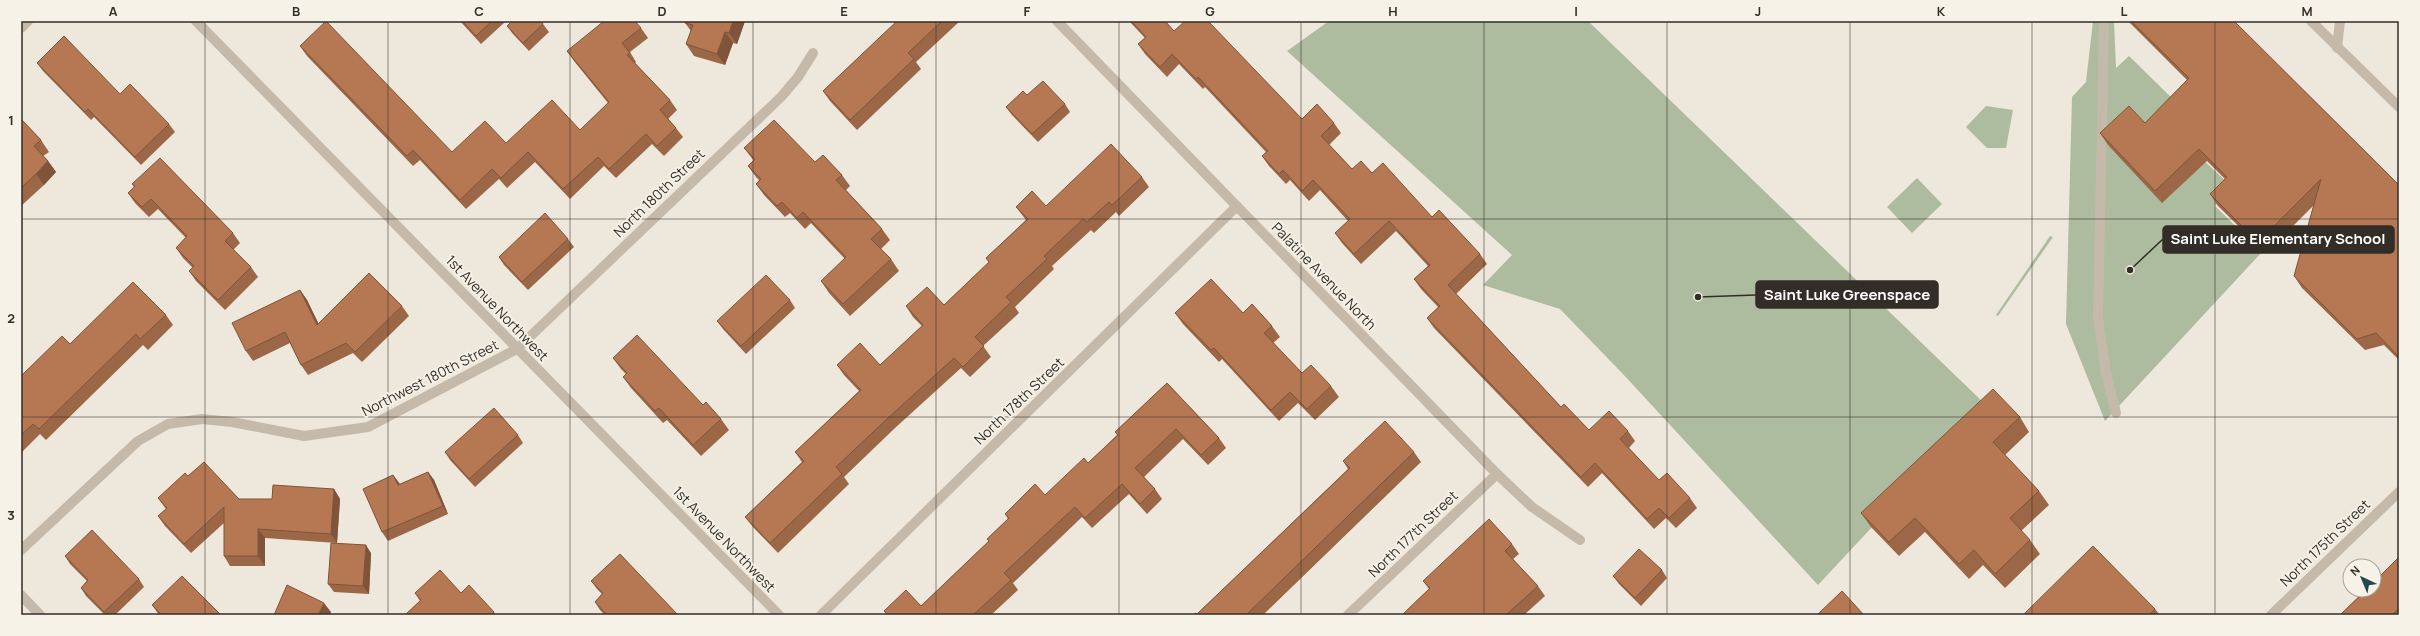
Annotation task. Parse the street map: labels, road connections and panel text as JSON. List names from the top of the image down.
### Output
{
  "streets": {
    "street": [
      "North 180th Street",
      "Palatine Avenue North",
      "1st Avenue Northwest",
      "Northwest 180th Street",
      "North 178th Street",
      "North 177th Street",
      "North 175th Street"
    ]
  },
  "crossings": [
    ["North 180th Street", "1st Avenue Northwest"],
    ["North 180th Street", "Northwest 180th Street"],
    ["Palatine Avenue North", "North 178th Street"],
    ["Palatine Avenue North", "North 177th Street"],
    ["1st Avenue Northwest", "Northwest 180th Street"]
  ],
  "places": ["Saint Luke Elementary School", "Saint Luke Greenspace"],
  "north": "top left",
  "grid": {
    "columns": [
      "A",
      "B",
      "C",
      "D",
      "E",
      "F",
      "G",
      "H",
      "I",
      "J",
      "K",
      "L",
      "M"
    ],
    "rows": ["1", "2", "3"]
  }
}
